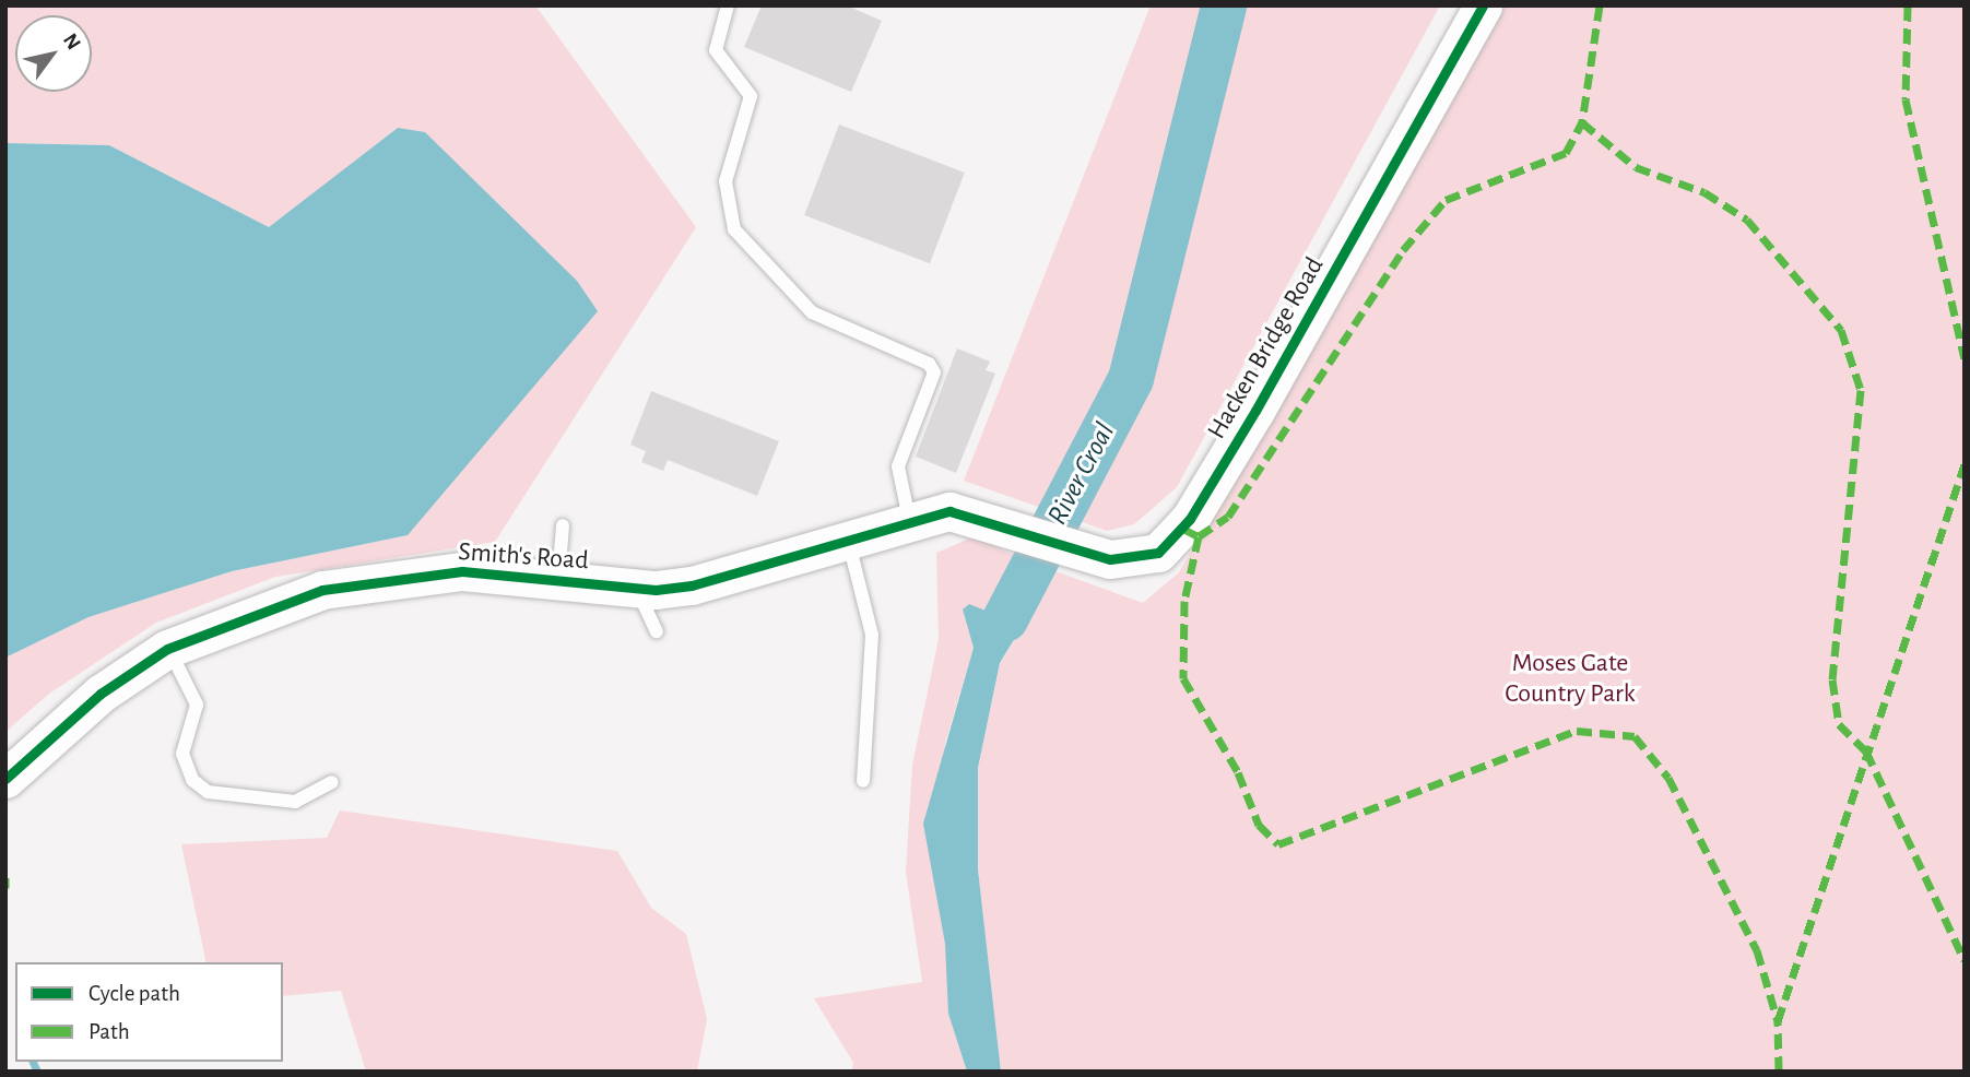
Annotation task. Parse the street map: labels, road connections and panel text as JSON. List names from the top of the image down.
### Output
{
  "streets": {
    "street": ["Hacken Bridge Road", "Smith's Road"]
  },
  "crossings": [
    ["Hacken Bridge Road", "Smith's Road"]
  ],
  "water": ["River Croal"],
  "parks": ["Moses Gate Country Park"],
  "legend": ["Cycle path", "Path"],
  "north": "top right"
}
